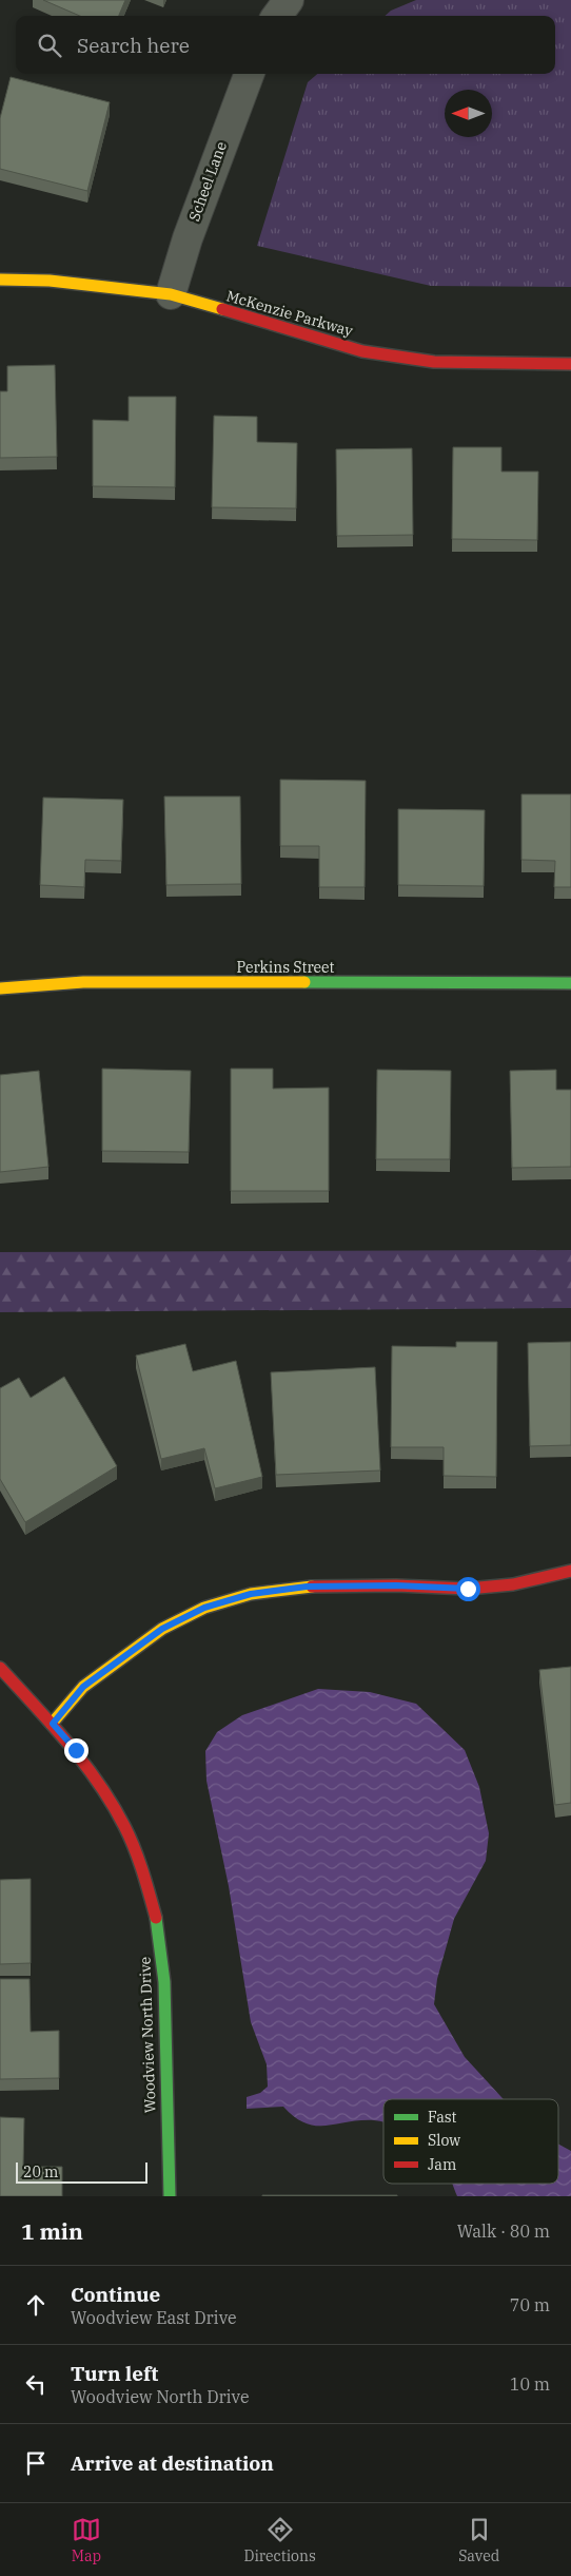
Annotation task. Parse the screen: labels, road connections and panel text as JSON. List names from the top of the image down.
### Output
{
  "streets": {
    "street": [
      "Scheel Lane",
      "McKenzie Parkway",
      "Perkins Street",
      "Woodview North Drive"
    ]
  },
  "crossings": [
    ["Scheel Lane", "McKenzie Parkway"]
  ],
  "legend": ["Fast", "Slow", "Jam"],
  "scale_bar": "20 m",
  "north": "left",
  "page": {
    "search": "Search here",
    "scale": "20 m",
    "heading": ["1 min", "Walk · 80 m"],
    "list": [
      ["Continue", "Woodview East Drive", "70 m"],
      ["Turn left", "Woodview North Drive", "10 m"],
      "Arrive at destination"
    ],
    "nav": ["Map", "Directions", "Saved"]
  }
}
